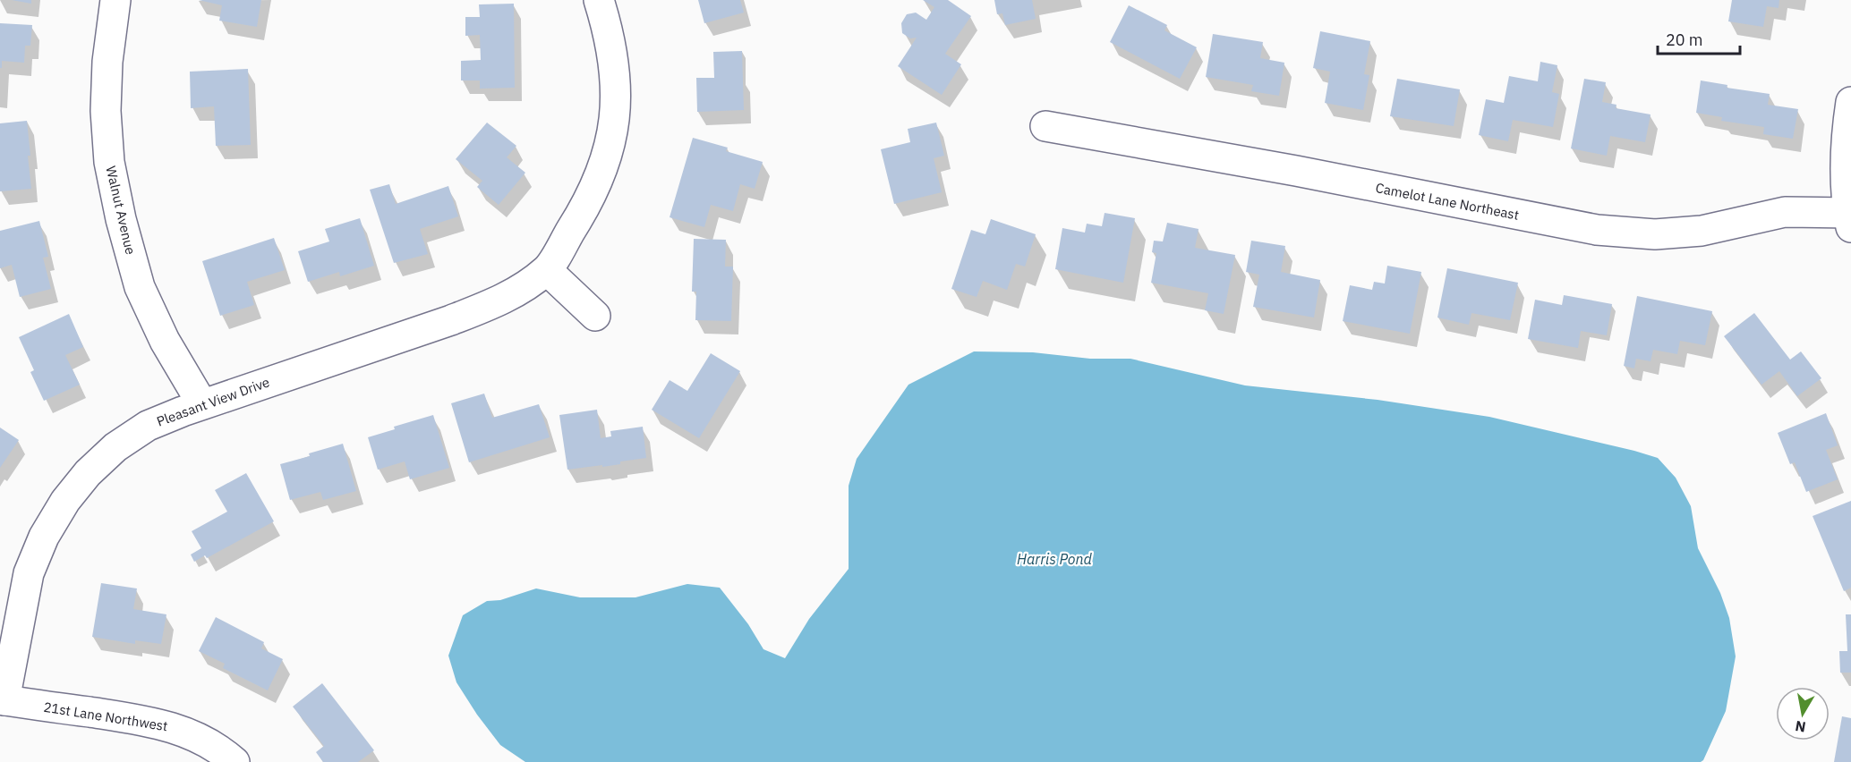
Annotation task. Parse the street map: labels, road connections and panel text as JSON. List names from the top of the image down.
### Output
{
  "streets": {
    "street": [
      "Camelot Lane Northeast",
      "Walnut Avenue",
      "Pleasant View Drive",
      "21st Lane Northwest"
    ]
  },
  "crossings": [
    ["Walnut Avenue", "Pleasant View Drive"],
    ["Pleasant View Drive", "21st Lane Northwest"]
  ],
  "water": ["Harris Pond"],
  "scale_bar": "20 m",
  "north": "bottom"
}
